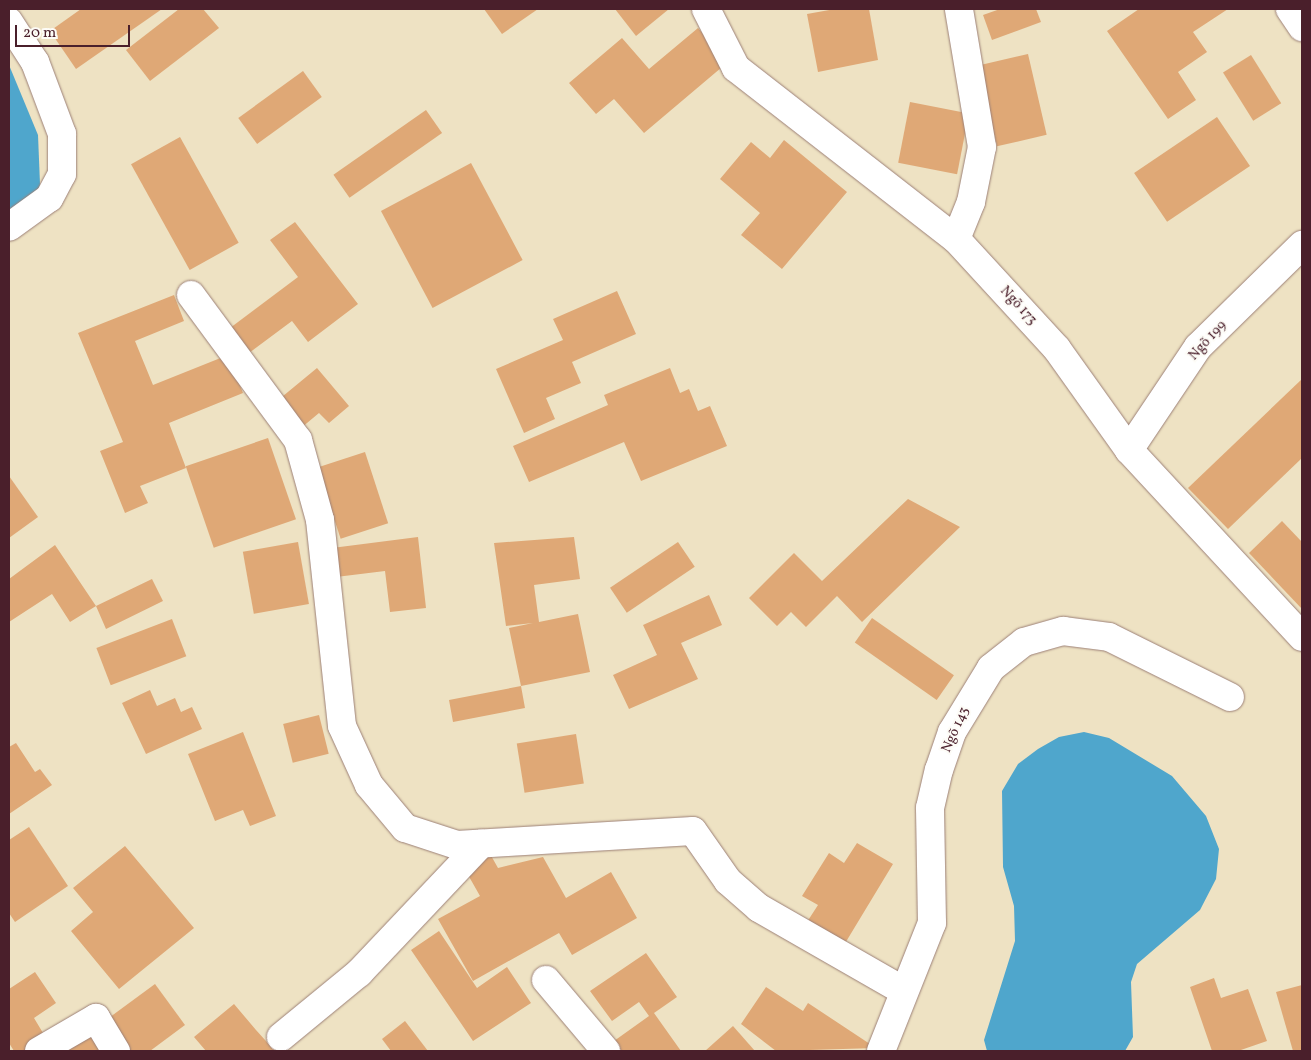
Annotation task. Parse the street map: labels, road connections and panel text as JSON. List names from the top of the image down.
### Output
{
  "streets": {
    "street": ["Ngõ 173", "Ngõ 199", "Ngõ 143"]
  },
  "crossings": [
    ["Ngõ 173", "Ngõ 199"]
  ],
  "scale_bar": "20 m"
}
